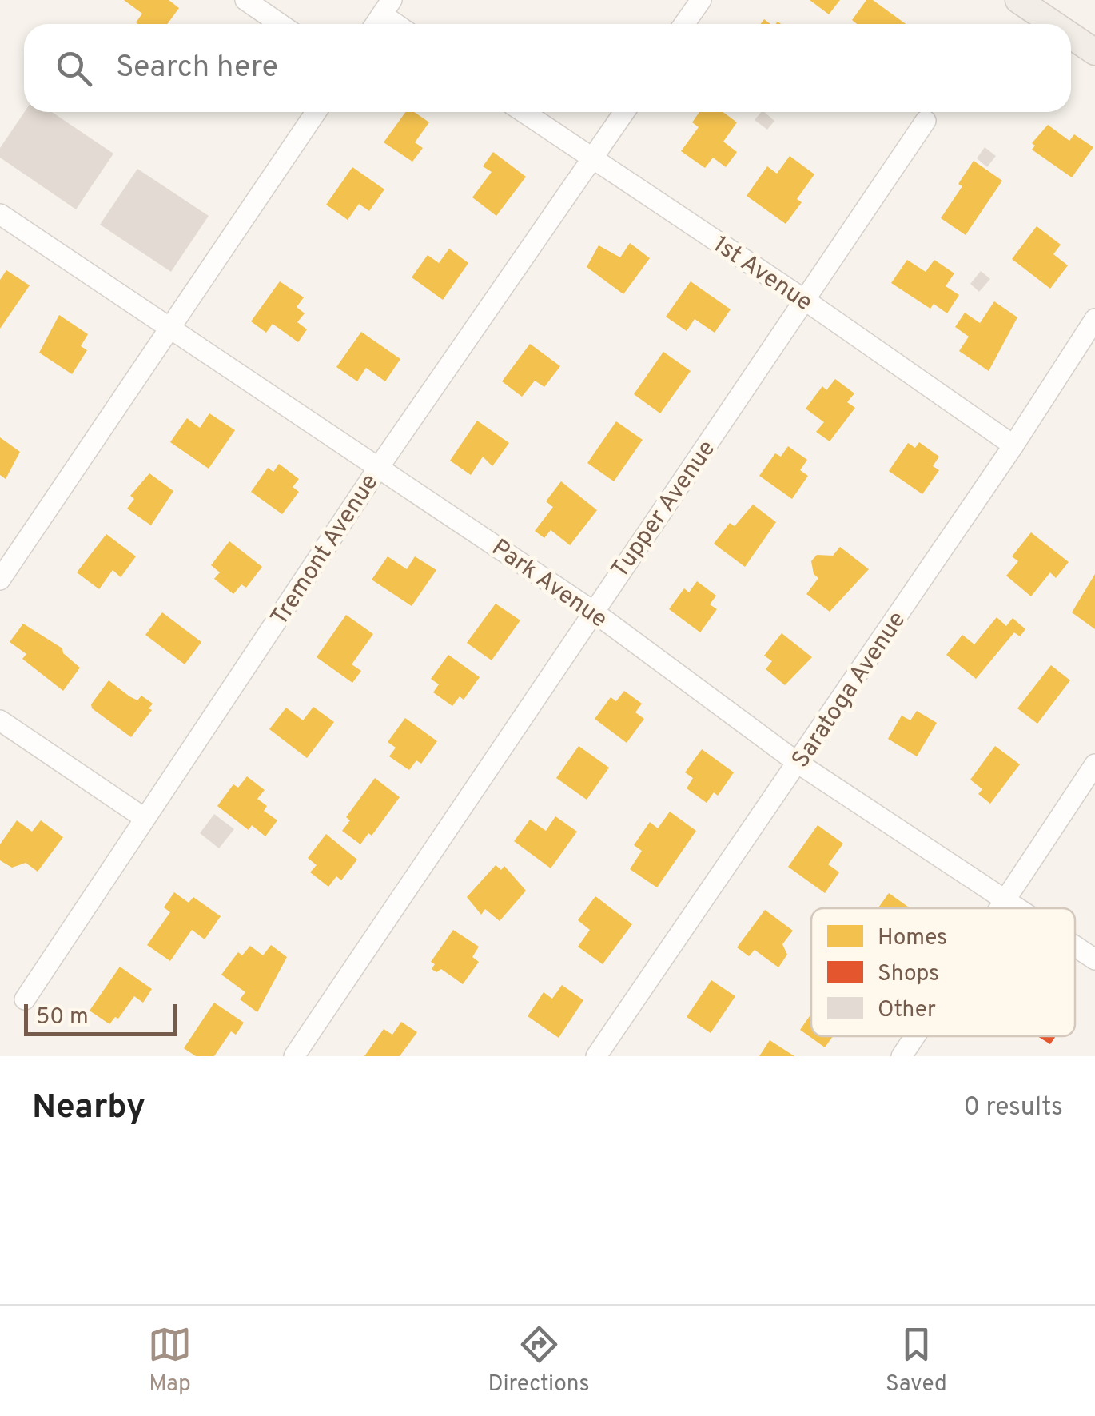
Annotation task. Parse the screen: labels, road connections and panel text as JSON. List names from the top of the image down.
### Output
{
  "streets": {
    "street": [
      "1st Avenue",
      "Tupper Avenue",
      "Tremont Avenue",
      "Park Avenue",
      "Saratoga Avenue"
    ]
  },
  "crossings": [
    ["1st Avenue", "Tupper Avenue"],
    ["1st Avenue", "Tremont Avenue"],
    ["1st Avenue", "Saratoga Avenue"],
    ["Tupper Avenue", "Park Avenue"],
    ["Tremont Avenue", "Park Avenue"],
    ["Park Avenue", "Saratoga Avenue"]
  ],
  "legend": ["Homes", "Shops", "Other"],
  "scale_bar": "50 m",
  "page": {
    "search": "Search here",
    "scale": "50 m",
    "heading": ["Nearby", "0 results"],
    "nav": ["Map", "Directions", "Saved"]
  }
}
